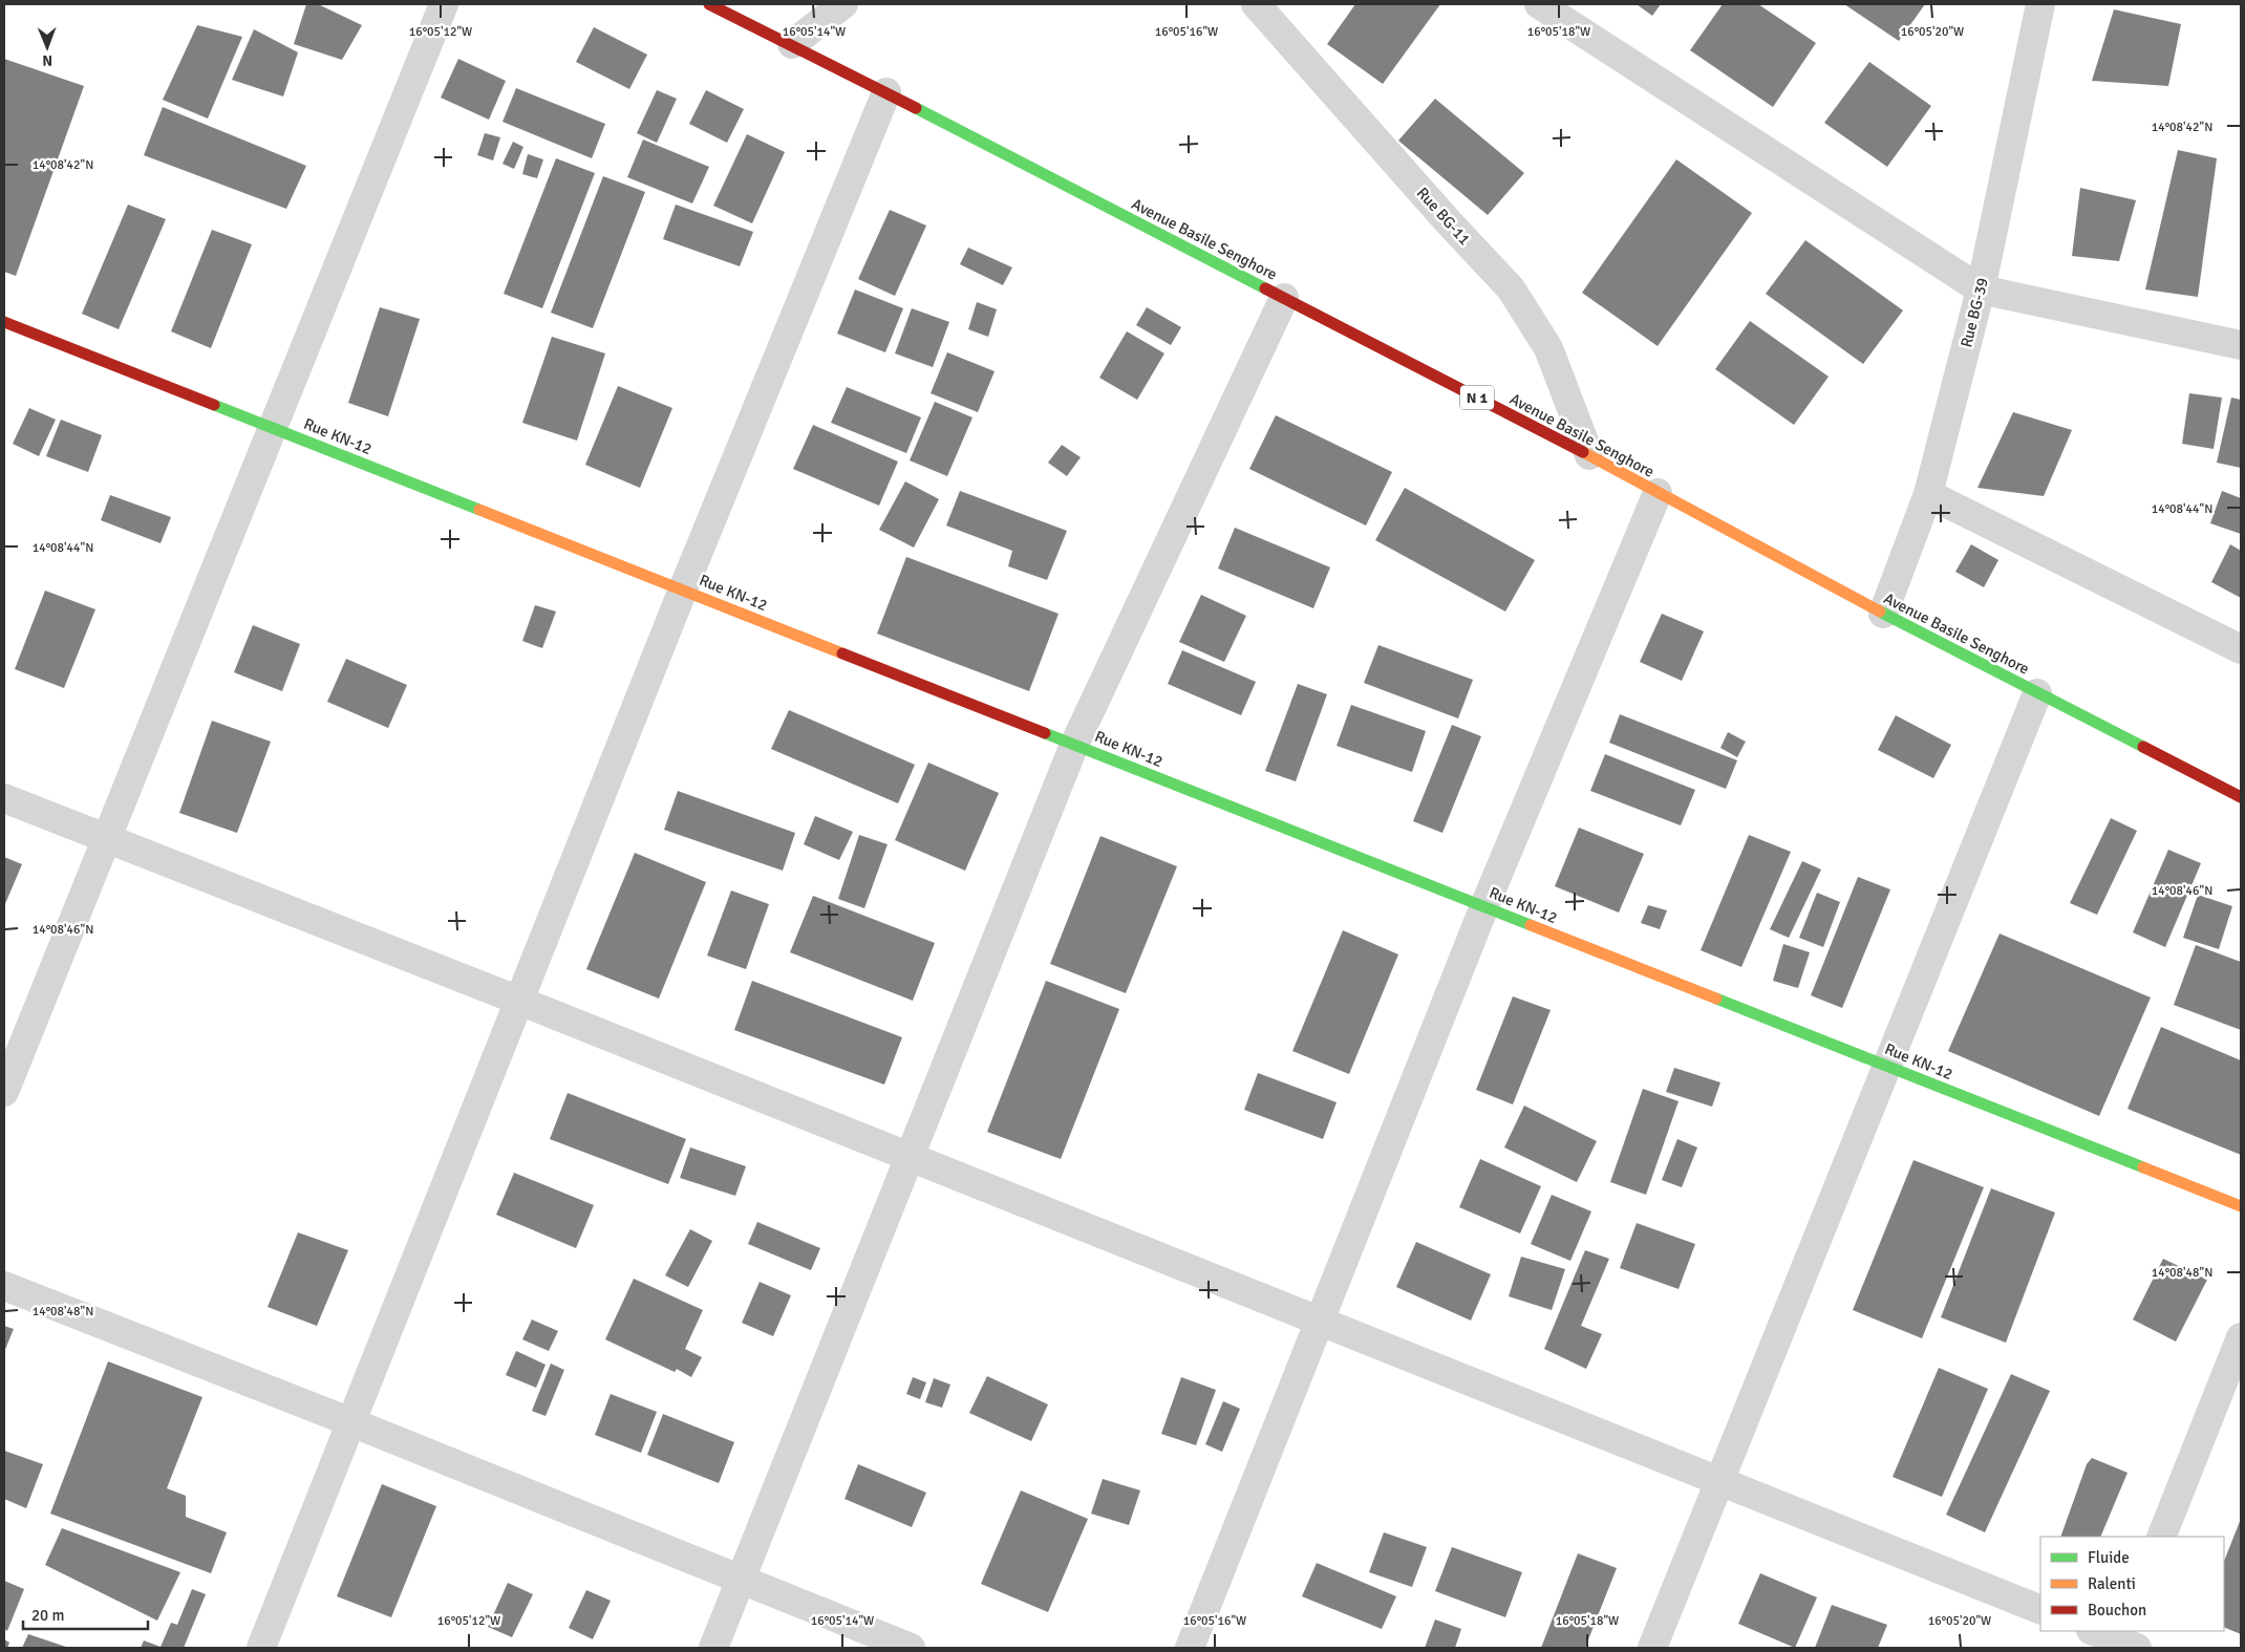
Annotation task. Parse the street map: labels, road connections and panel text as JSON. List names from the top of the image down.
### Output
{
  "streets": {
    "main road": ["Avenue Basile Senghore", "N 1", "Rue KN-12"],
    "street": ["Rue BG-11", "Rue BG-39"]
  },
  "crossings": [
    ["Rue BG-11", "Avenue Basile Senghore"],
    ["Avenue Basile Senghore", "Rue BG-39"]
  ],
  "legend": ["Fluide", "Ralenti", "Bouchon"],
  "scale_bar": "20 m",
  "north": "bottom",
  "coordinates": [
    "16°05'12\"W",
    "16°05'14\"W",
    "16°05'16\"W",
    "16°05'18\"W",
    "16°05'20\"W",
    "14°08'42\"N",
    "14°08'44\"N",
    "14°08'46\"N",
    "14°08'48\"N"
  ]
}
